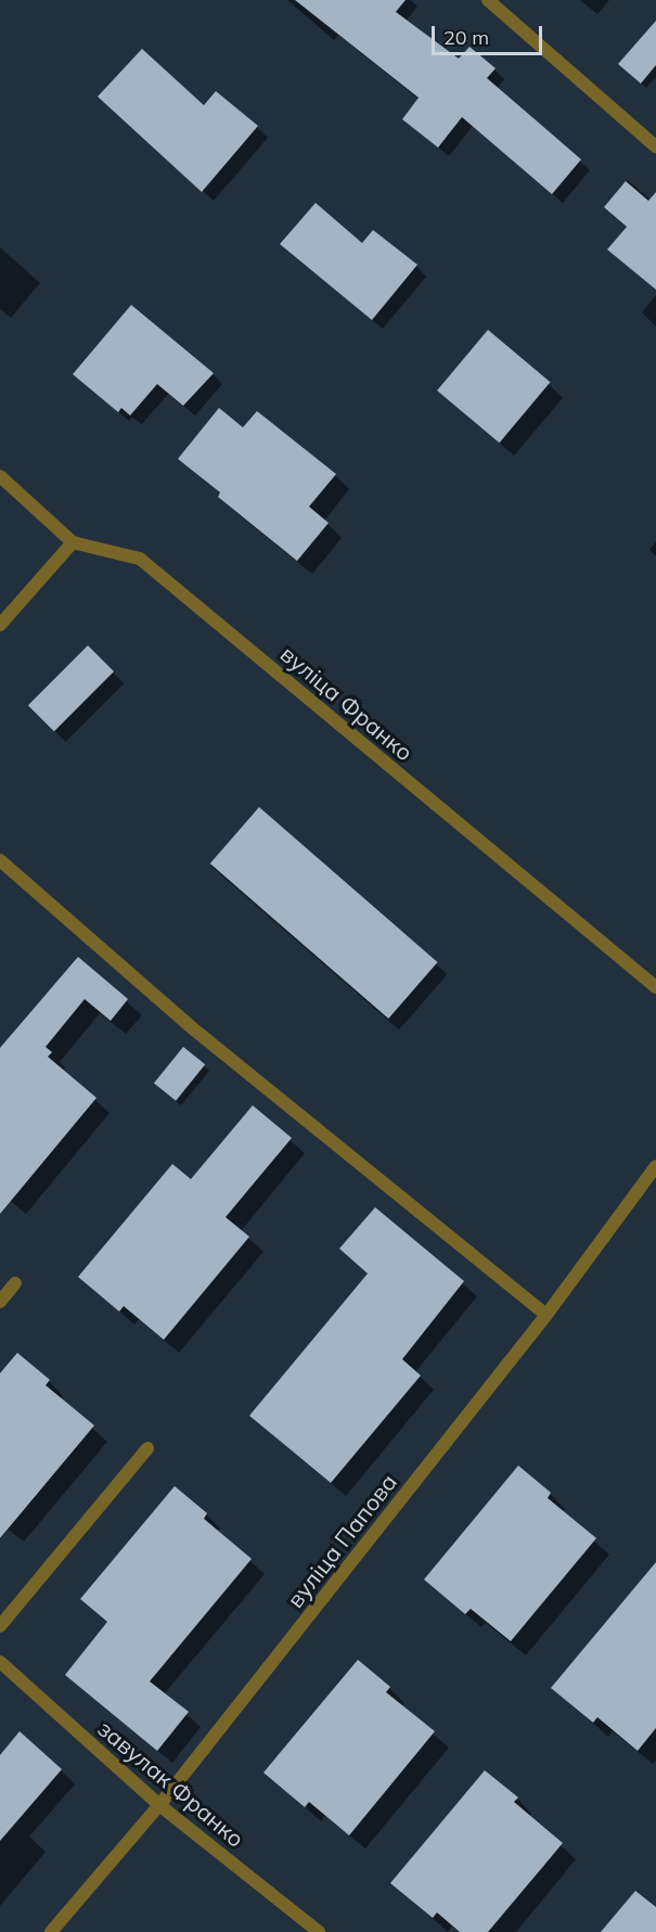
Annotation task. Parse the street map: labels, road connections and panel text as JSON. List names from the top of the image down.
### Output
{
  "streets": {
    "street": ["вуліца Франко", "вуліца Папова", "завулак Франко"]
  },
  "crossings": [
    ["вуліца Папова", "завулак Франко"]
  ],
  "scale_bar": "20 m"
}
